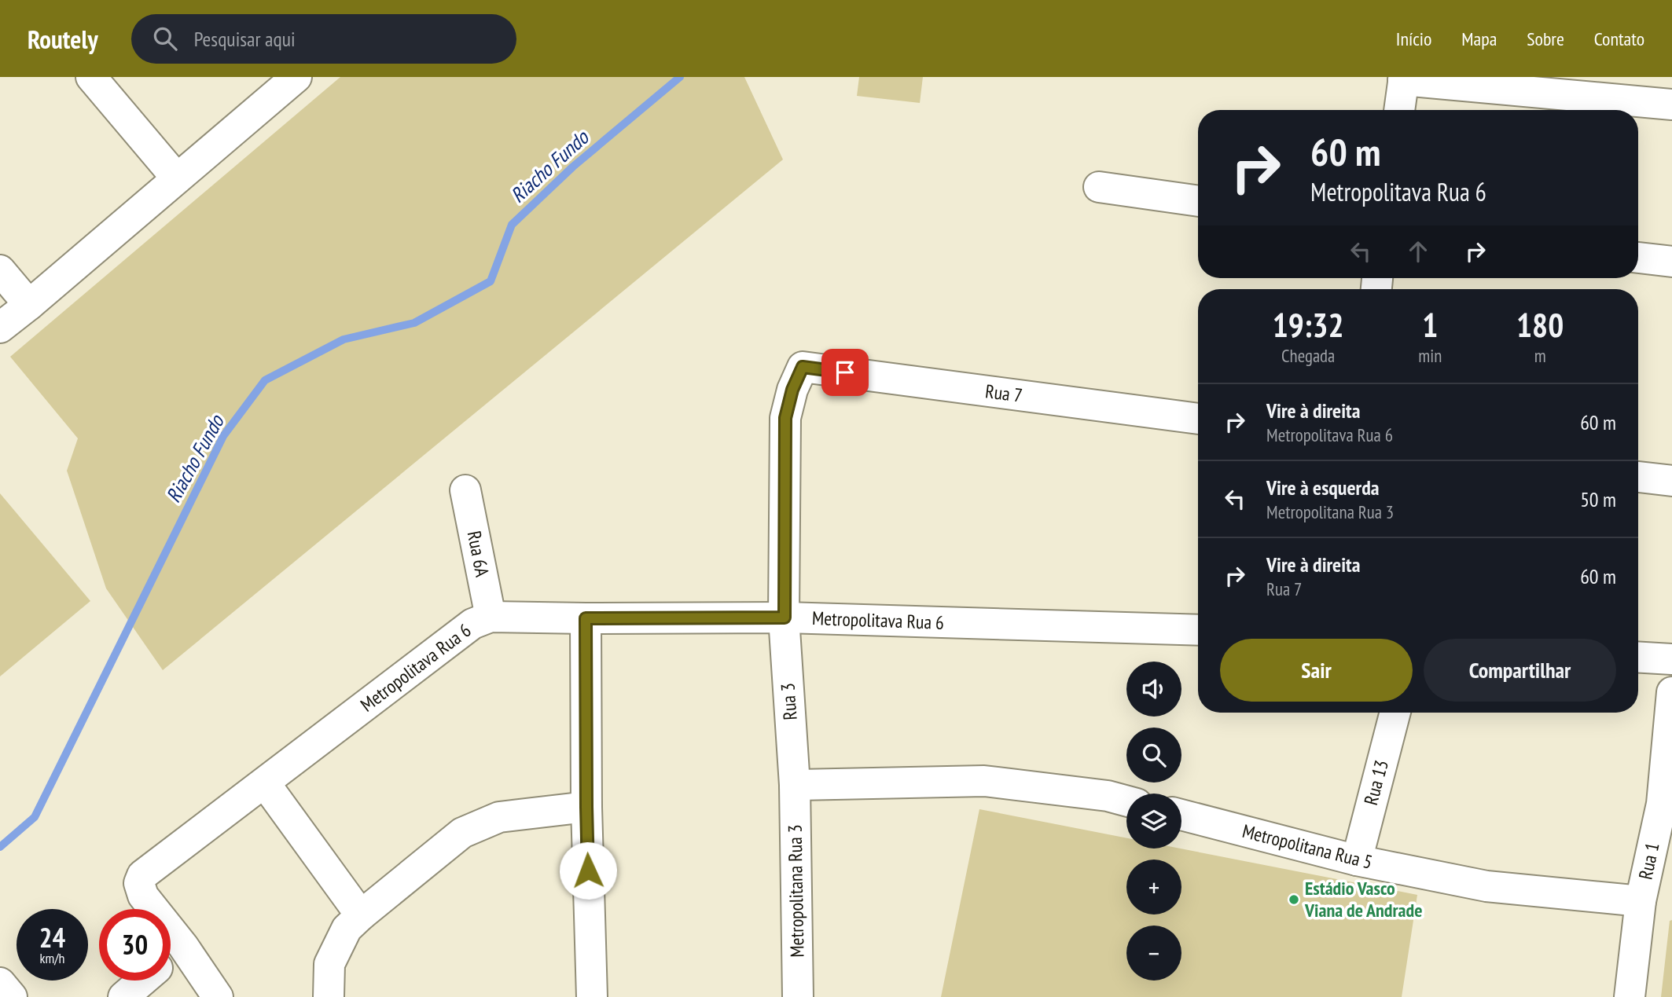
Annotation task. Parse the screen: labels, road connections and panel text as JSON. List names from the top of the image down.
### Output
{
  "streets": {
    "street": [
      "Rua 7",
      "Rua 6A",
      "Metropolitava Rua 6",
      "Rua 3",
      "Rua 13",
      "Metropolitana Rua 5",
      "Rua 1",
      "Metropolitana Rua 3"
    ]
  },
  "crossings": [
    ["Rua 7", "Metropolitava Rua 6"],
    ["Rua 7", "Rua 3"],
    ["Rua 6A", "Metropolitava Rua 6"],
    ["Metropolitava Rua 6", "Rua 3"],
    ["Rua 3", "Metropolitana Rua 3"],
    ["Rua 13", "Metropolitana Rua 5"],
    ["Metropolitana Rua 5", "Rua 1"]
  ],
  "water": ["Riacho Fundo"],
  "places": ["Estádio Vasco Viana de Andrade"],
  "page": {
    "header": "Routely",
    "search": "Pesquisar aqui",
    "nav": [
      "Início",
      "Mapa",
      "Sobre",
      "Contato"
    ],
    "turn": ["60 m", "Metropolitava Rua 6"],
    "eta": [
      "19:32",
      "Chegada",
      "1",
      "min",
      "180",
      "m"
    ],
    "list": [
      {
        "name": "Vire à direita",
        "note": "Metropolitava Rua 6",
        "value": "60 m"
      },
      {
        "name": "Vire à esquerda",
        "note": "Metropolitana Rua 3",
        "value": "50 m"
      },
      {
        "name": "Vire à direita",
        "note": "Rua 7",
        "value": "60 m"
      }
    ],
    "buttons": ["Sair", "Compartilhar"],
    "map_buttons": ["+", "−"],
    "speed": "24 km/h",
    "limit": "30"
  }
}
